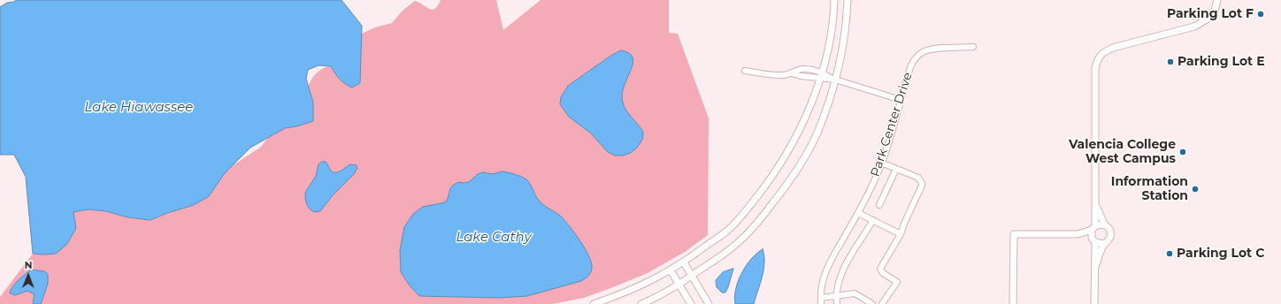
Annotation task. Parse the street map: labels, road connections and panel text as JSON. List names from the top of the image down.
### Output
{
  "streets": {
    "street": ["Park Center Drive"]
  },
  "water": ["Lake Hiawassee", "Lake Cathy"],
  "places": [
    "Parking Lot F",
    "Parking Lot E",
    "Valencia College West Campus",
    "Information Station",
    "Parking Lot C"
  ],
  "north": "top"
}
